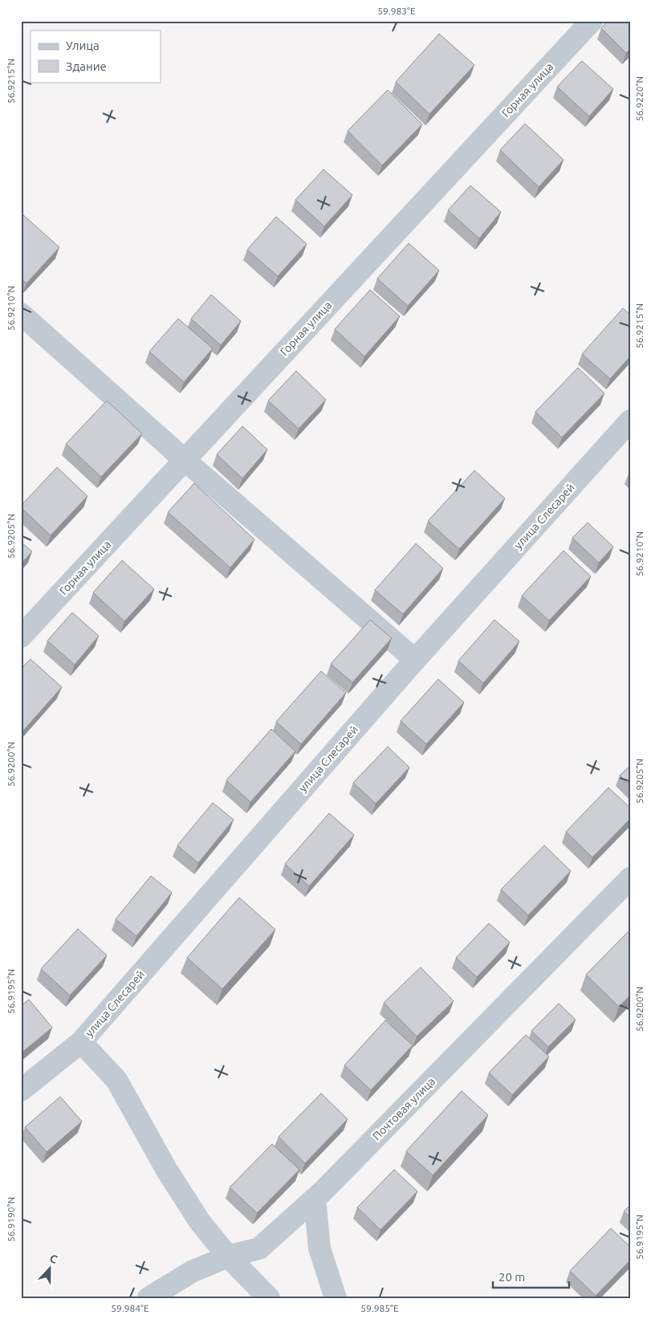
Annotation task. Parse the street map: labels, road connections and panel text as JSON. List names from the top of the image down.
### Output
{
  "streets": {
    "street": ["Горная улица", "улица Слесарей", "Почтовая улица"]
  },
  "legend": ["Улица", "Здание"],
  "scale_bar": "20 m",
  "north": "top",
  "coordinates": [
    "59.983°E",
    "56.9215°N",
    "56.9220°N",
    "56.9210°N",
    "56.9205°N",
    "56.9200°N",
    "56.9195°N",
    "56.9190°N",
    "59.984°E",
    "59.985°E"
  ]
}
